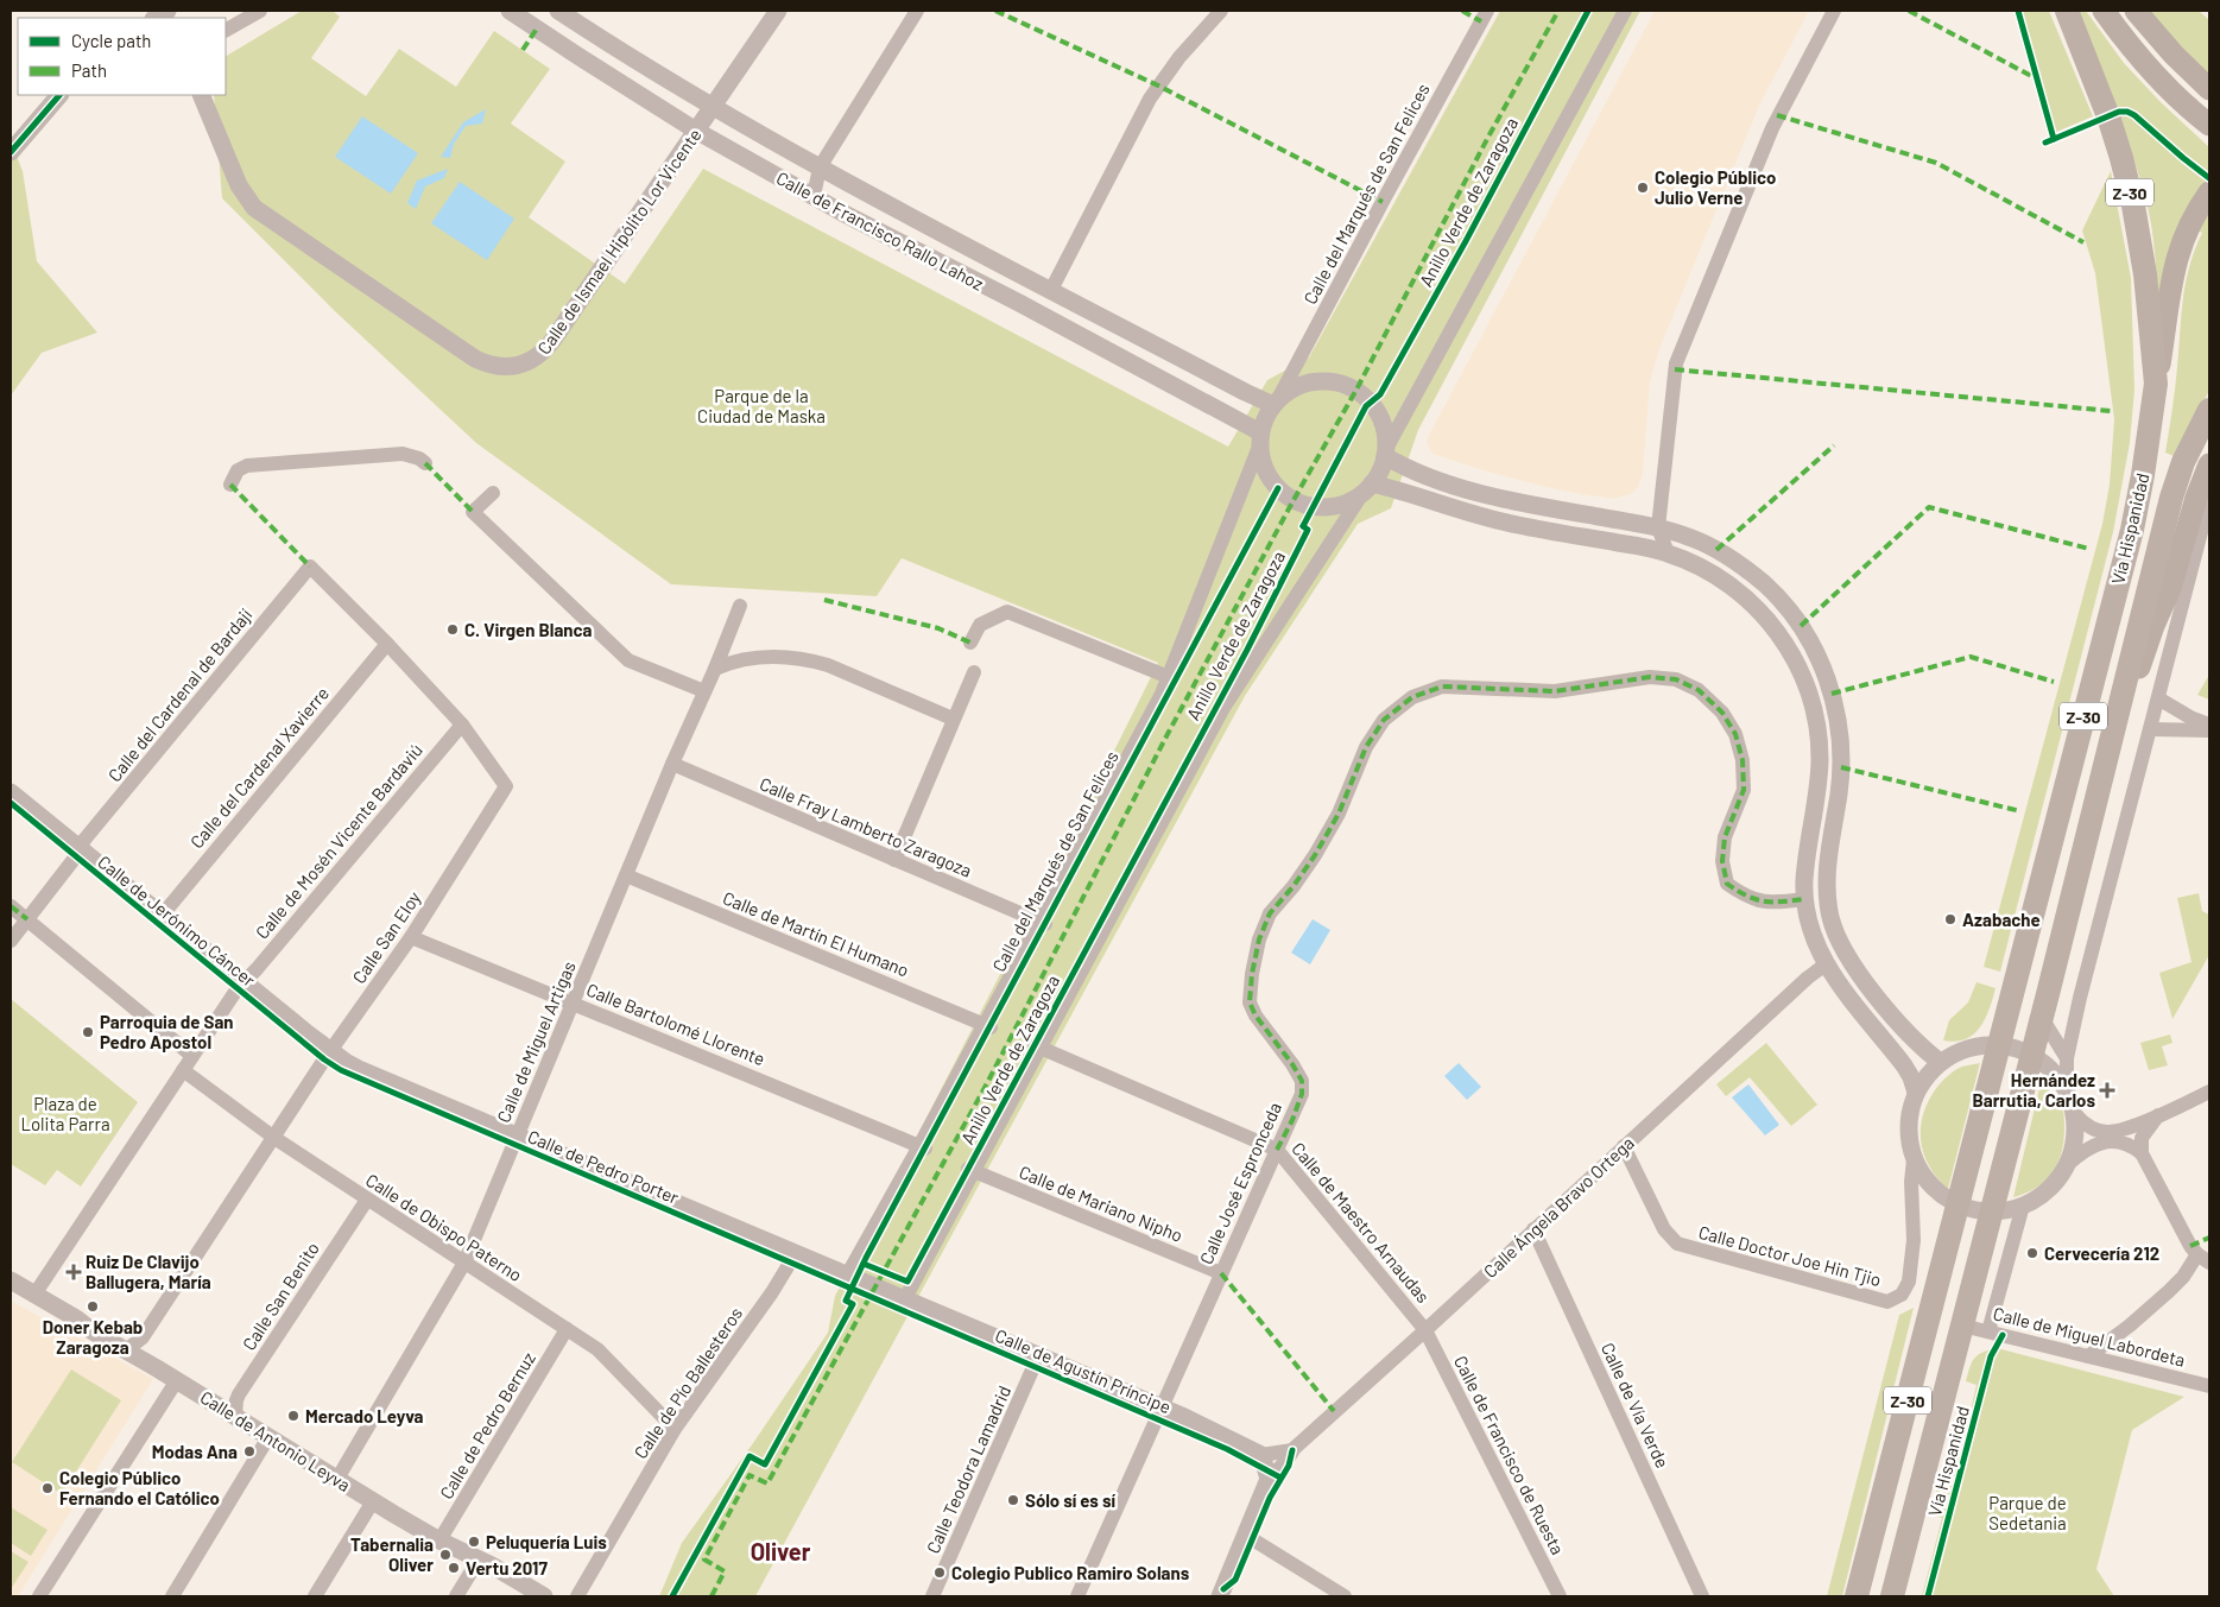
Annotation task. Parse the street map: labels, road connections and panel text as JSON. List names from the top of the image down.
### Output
{
  "streets": {
    "highway": ["Z-30", "Vía Hispanidad"],
    "street": [
      "Calle del Marqués de San Felices",
      "Calle de Francisco Rallo Lahoz",
      "Calle de Ismael Hipólito Lor Vicente",
      "Calle del Cardenal de Bardají",
      "Calle del Cardenal Xavierre",
      "Calle Fray Lamberto Zaragoza",
      "Calle de Mosén Vicente Bardaviú",
      "Calle de Jerónimo Cáncer",
      "Calle de Martín El Humano",
      "Calle San Eloy",
      "Calle Bartolomé Llorente",
      "Calle de Miguel Artigas",
      "Calle de Pedro Porter",
      "Calle José Espronceda",
      "Calle de Mariano Nipho",
      "Calle Ángela Bravo Ortega",
      "Calle de Maestro Arnaudas",
      "Calle de Obispo Paterno",
      "Calle Doctor Joe Hin Tjio",
      "Calle San Benito",
      "Calle de Miguel Labordeta",
      "Calle de Agustín Príncipe",
      "Calle de Pío Ballesteros",
      "Calle de Vía Verde",
      "Calle de Pedro Bernuz",
      "Calle de Antonio Leyva",
      "Calle de Francisco de Ruesta",
      "Calle Teodora Lamadrid"
    ],
    "cycle path": ["Anillo Verde de Zaragoza"]
  },
  "crossings": [
    ["Z-30", "Vía Hispanidad"],
    ["Calle del Marqués de San Felices", "Calle de Francisco Rallo Lahoz"],
    ["Calle del Marqués de San Felices", "Calle Fray Lamberto Zaragoza"],
    ["Calle del Marqués de San Felices", "Calle de Martín El Humano"],
    ["Calle del Marqués de San Felices", "Calle Bartolomé Llorente"],
    ["Calle del Marqués de San Felices", "Calle de Pedro Porter"],
    ["Calle del Marqués de San Felices", "Calle de Agustín Príncipe"],
    ["Calle de Francisco Rallo Lahoz", "Calle de Ismael Hipólito Lor Vicente"],
    ["Vía Hispanidad", "Calle de Miguel Labordeta"],
    ["Calle del Cardenal de Bardají", "Calle de Jerónimo Cáncer"],
    ["Calle del Cardenal de Bardají", "Calle San Eloy"],
    ["Calle del Cardenal Xavierre", "Calle de Jerónimo Cáncer"],
    ["Calle del Cardenal Xavierre", "Calle San Eloy"],
    ["Calle Fray Lamberto Zaragoza", "Calle de Miguel Artigas"],
    ["Calle de Mosén Vicente Bardaviú", "Calle de Jerónimo Cáncer"],
    ["Calle de Mosén Vicente Bardaviú", "Calle San Eloy"],
    ["Calle de Mosén Vicente Bardaviú", "Calle de Obispo Paterno"],
    ["Calle de Mosén Vicente Bardaviú", "Calle de Antonio Leyva"],
    ["Calle de Jerónimo Cáncer", "Calle San Eloy"],
    ["Calle de Jerónimo Cáncer", "Calle de Pedro Porter"],
    ["Calle de Martín El Humano", "Calle de Miguel Artigas"],
    ["Calle San Eloy", "Calle Bartolomé Llorente"],
    ["Calle San Eloy", "Calle de Pedro Porter"],
    ["Calle San Eloy", "Calle de Obispo Paterno"],
    ["Calle San Eloy", "Calle de Antonio Leyva"],
    ["Calle Bartolomé Llorente", "Calle de Miguel Artigas"],
    ["Calle de Miguel Artigas", "Calle de Pedro Porter"],
    ["Calle de Miguel Artigas", "Calle de Obispo Paterno"],
    ["Calle de Miguel Artigas", "Calle de Antonio Leyva"],
    ["Calle de Pedro Porter", "Calle de Agustín Príncipe"],
    ["Calle de Pedro Porter", "Calle de Pío Ballesteros"],
    ["Calle José Espronceda", "Calle de Mariano Nipho"],
    ["Calle José Espronceda", "Calle de Maestro Arnaudas"],
    ["Calle José Espronceda", "Calle de Agustín Príncipe"],
    ["Calle Ángela Bravo Ortega", "Calle de Maestro Arnaudas"],
    ["Calle Ángela Bravo Ortega", "Calle Doctor Joe Hin Tjio"],
    ["Calle Ángela Bravo Ortega", "Calle de Vía Verde"],
    ["Calle Ángela Bravo Ortega", "Calle de Francisco de Ruesta"],
    ["Calle de Maestro Arnaudas", "Calle de Francisco de Ruesta"],
    ["Calle de Obispo Paterno", "Calle San Benito"],
    ["Calle de Obispo Paterno", "Calle de Pío Ballesteros"],
    ["Calle de Obispo Paterno", "Calle de Pedro Bernuz"],
    ["Calle San Benito", "Calle de Antonio Leyva"],
    ["Calle de Agustín Príncipe", "Calle Teodora Lamadrid"],
    ["Calle de Pedro Bernuz", "Calle de Antonio Leyva"]
  ],
  "districts": ["Oliver"],
  "parks": ["Parque de la Ciudad de Maska", "Plaza de Lolita Parra", "Parque de Sedetania"],
  "places": {
    "other": [
      "Colegio Público Julio Verne",
      "C. Virgen Blanca",
      "Azabache",
      "Parroquia de San Pedro Apostol",
      "Cervecería 212",
      "Doner Kebab Zaragoza",
      "Mercado Leyva",
      "Modas Ana",
      "Colegio Público Fernando el Católico",
      "Sólo sí es sí",
      "Peluquería Luis",
      "Tabernalia Oliver",
      "Vertu 2017",
      "Colegio Publico Ramiro Solans"
    ],
    "health": ["Hernández Barrutia, Carlos", "Ruiz De Clavijo Ballugera, María"]
  },
  "legend": ["Cycle path", "Path"]
}
